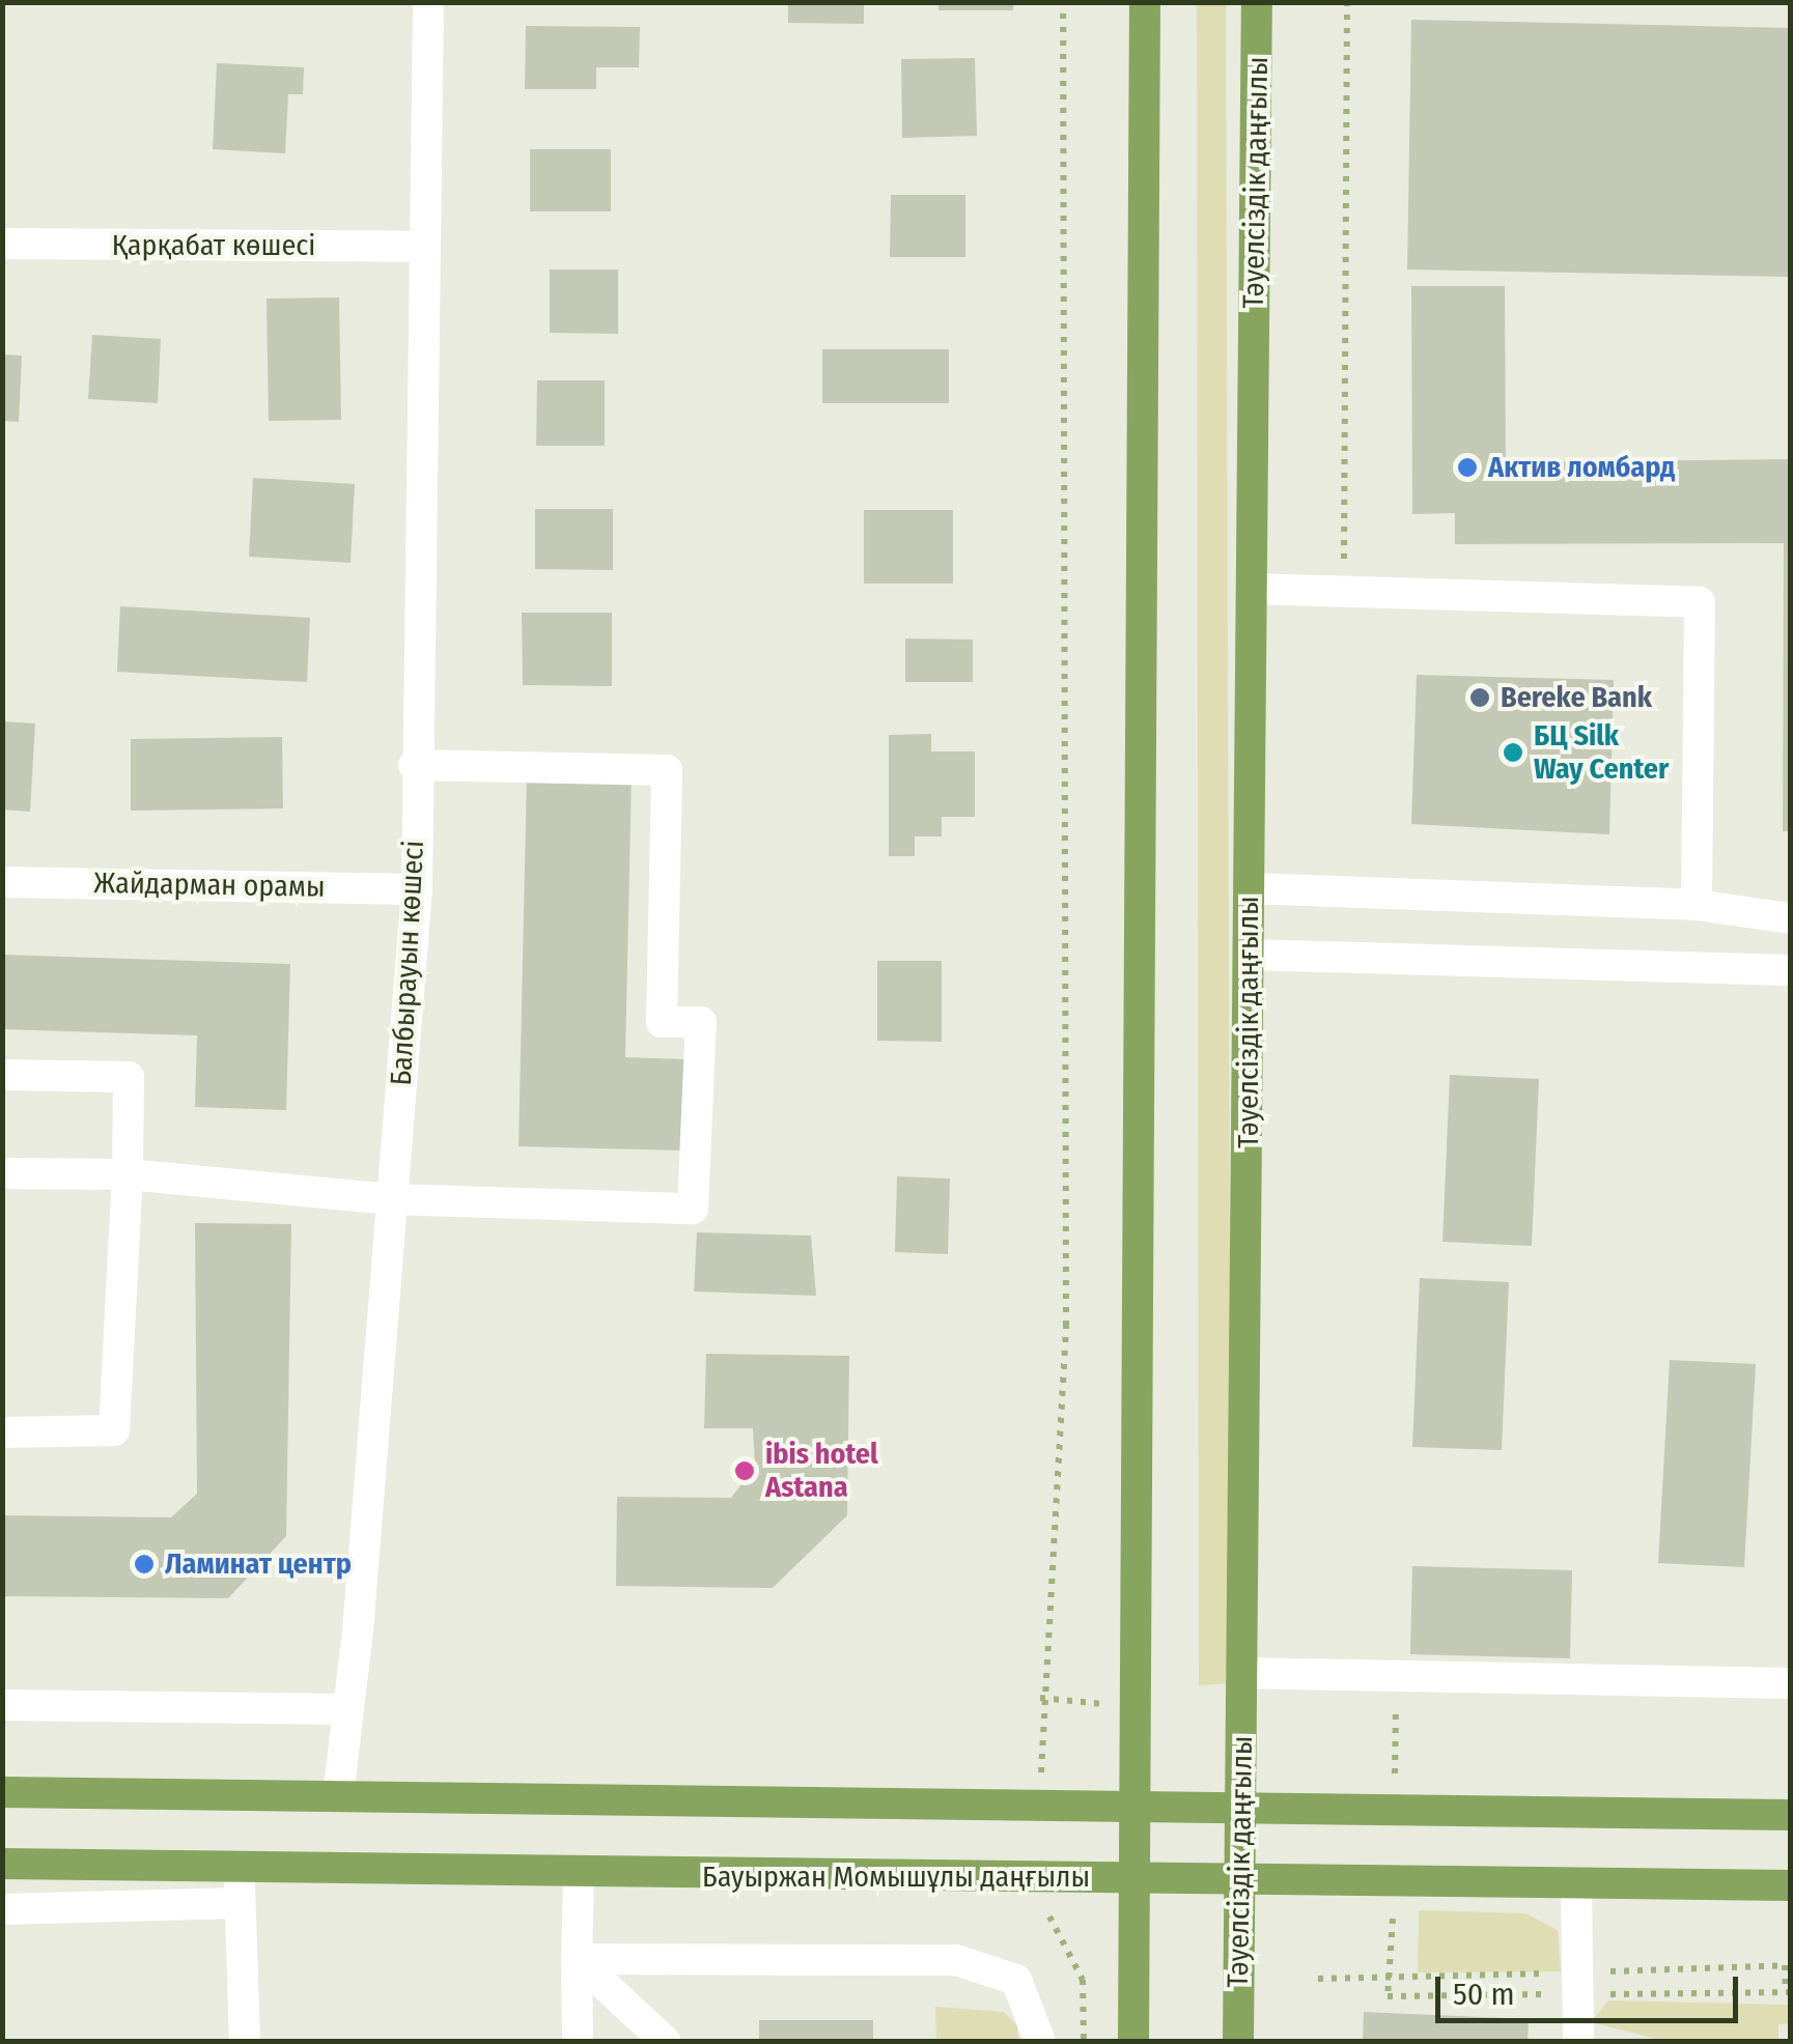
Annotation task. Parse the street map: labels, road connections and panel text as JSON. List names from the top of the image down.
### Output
{
  "streets": {
    "main road": ["Тәуелсіздік даңғылы", "Бауыржан Момышұлы даңғылы"],
    "street": ["Қарқабат көшесі", "Жайдарман орамы", "Балбырауын көшесі"]
  },
  "crossings": [
    ["Тәуелсіздік даңғылы", "Бауыржан Момышұлы даңғылы"],
    ["Қарқабат көшесі", "Балбырауын көшесі"],
    ["Жайдарман орамы", "Балбырауын көшесі"]
  ],
  "places": [
    "Актив ломбард",
    "Bereke Bank",
    "БЦ Silk Way Center",
    "ibis hotel Astana",
    "Ламинат центр"
  ],
  "scale_bar": "50 m"
}
